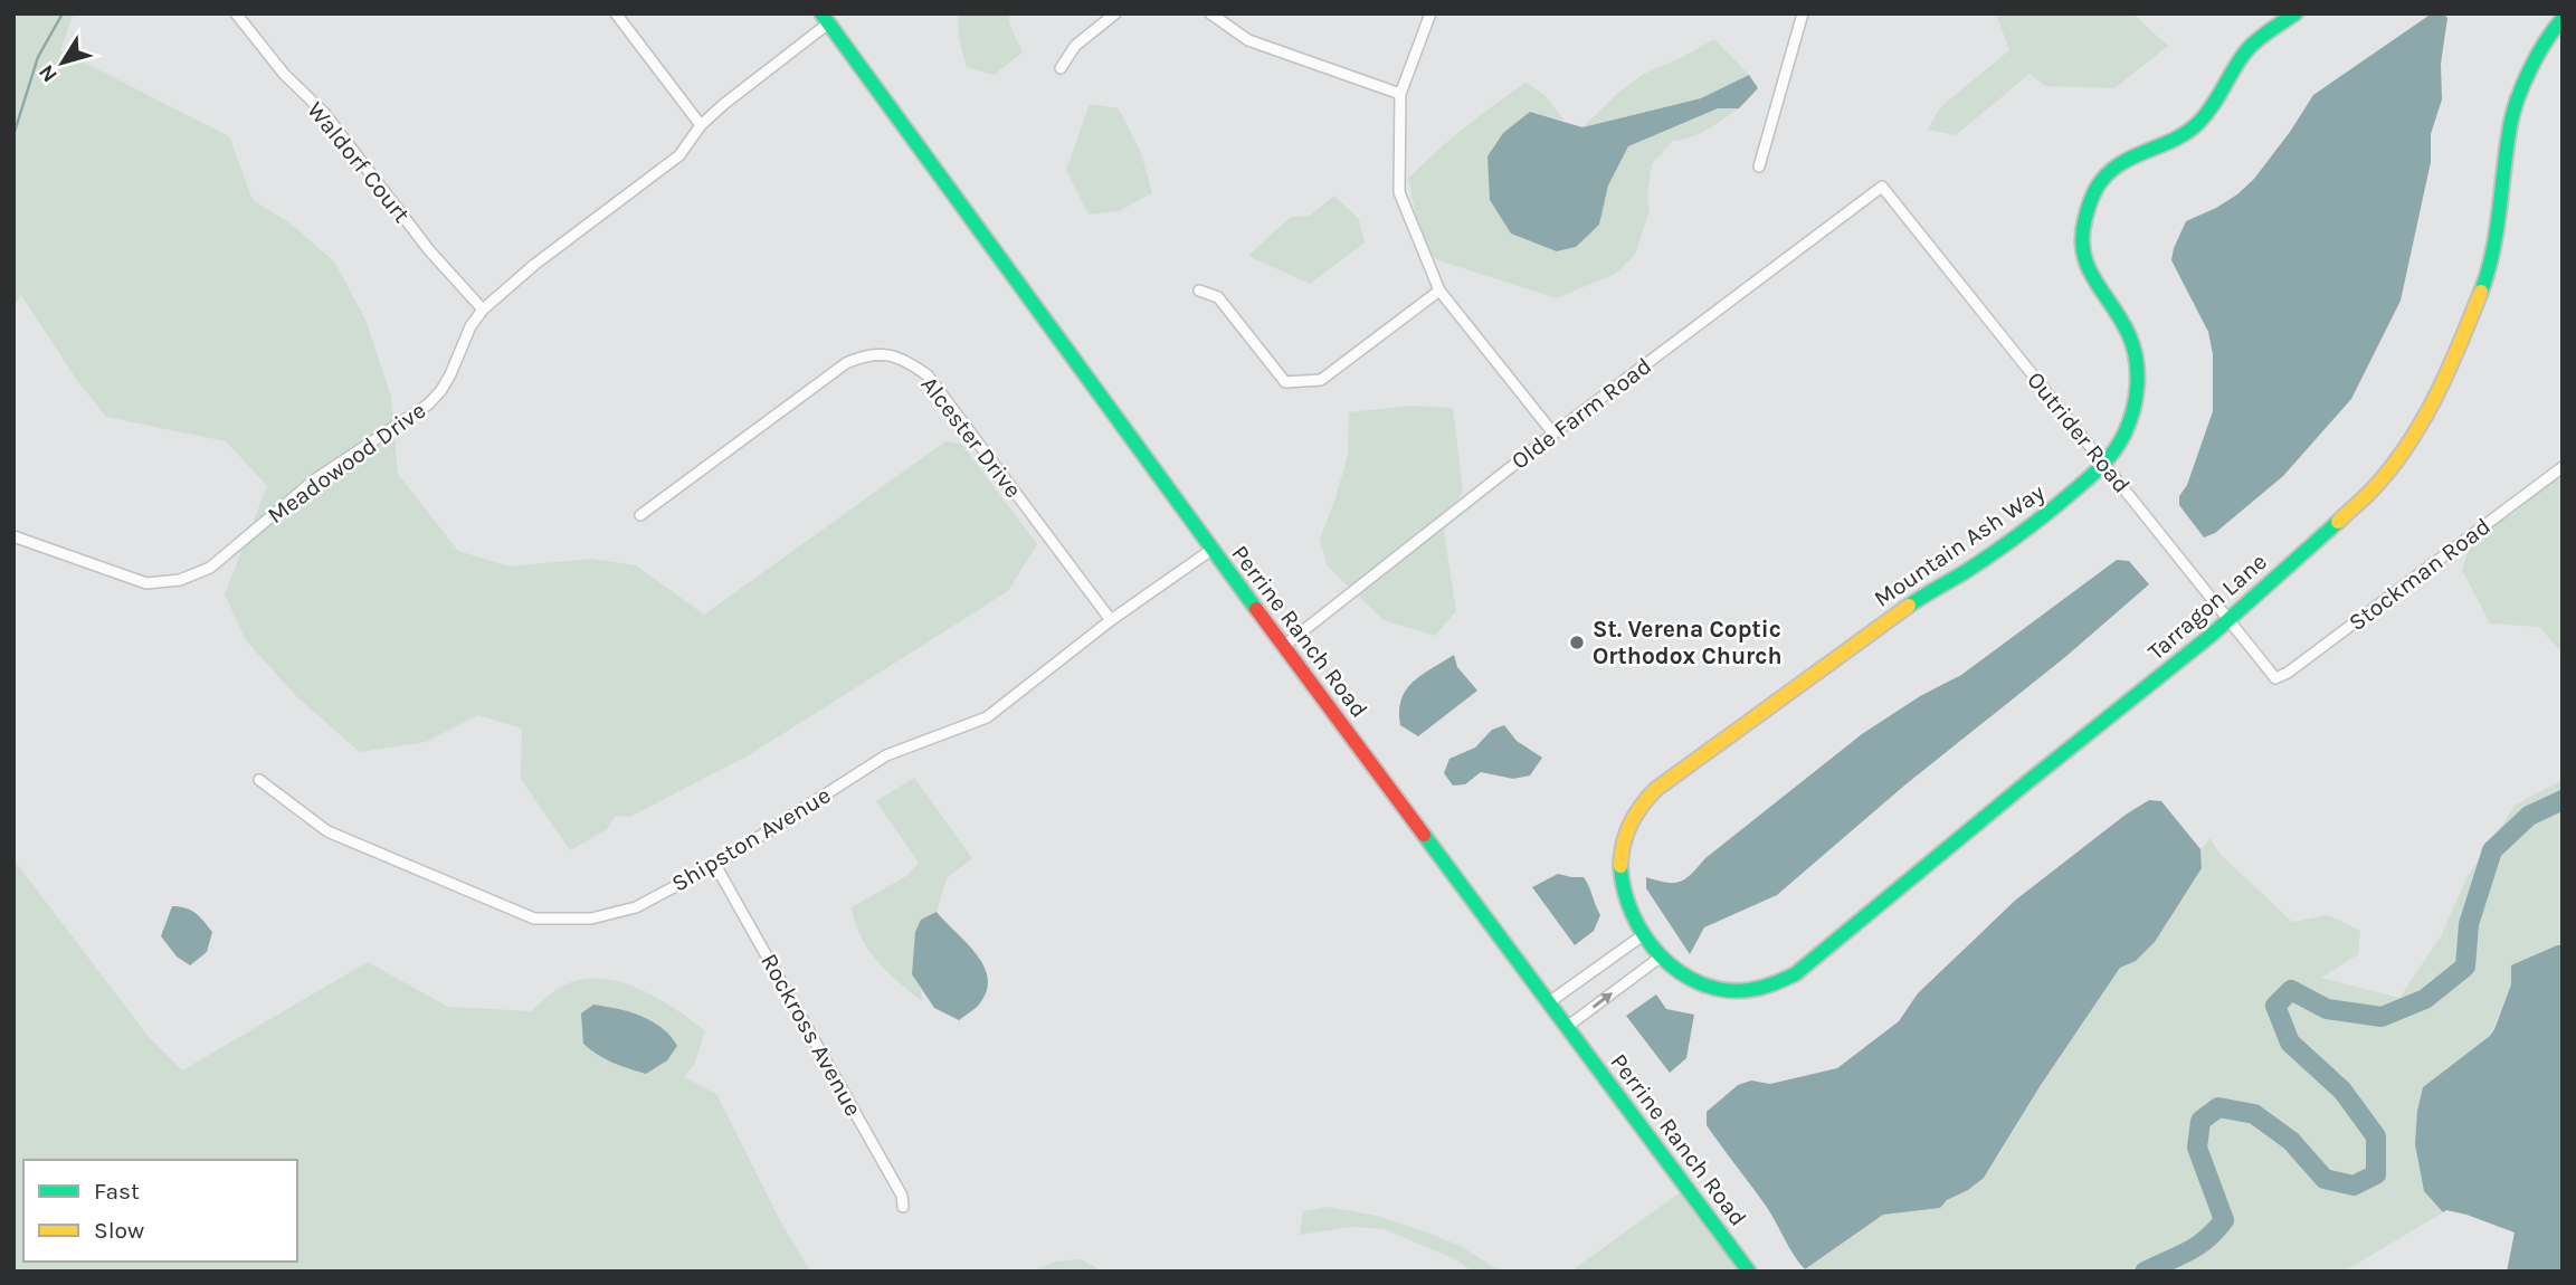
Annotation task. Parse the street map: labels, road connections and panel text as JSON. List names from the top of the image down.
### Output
{
  "streets": {
    "street": [
      "Waldorf Court",
      "Olde Farm Road",
      "Outrider Road",
      "Alcester Drive",
      "Meadowood Drive",
      "Mountain Ash Way",
      "Stockman Road",
      "Tarragon Lane",
      "Perrine Ranch Road",
      "Shipston Avenue",
      "Rockross Avenue"
    ]
  },
  "crossings": [
    ["Waldorf Court", "Meadowood Drive"],
    ["Olde Farm Road", "Outrider Road"],
    ["Olde Farm Road", "Perrine Ranch Road"],
    ["Outrider Road", "Mountain Ash Way"],
    ["Outrider Road", "Stockman Road"],
    ["Outrider Road", "Tarragon Lane"],
    ["Alcester Drive", "Shipston Avenue"],
    ["Meadowood Drive", "Perrine Ranch Road"],
    ["Mountain Ash Way", "Tarragon Lane"],
    ["Perrine Ranch Road", "Shipston Avenue"],
    ["Shipston Avenue", "Rockross Avenue"]
  ],
  "places": ["St. Verena Coptic Orthodox Church"],
  "legend": ["Fast", "Slow"],
  "north": "bottom left"
}
